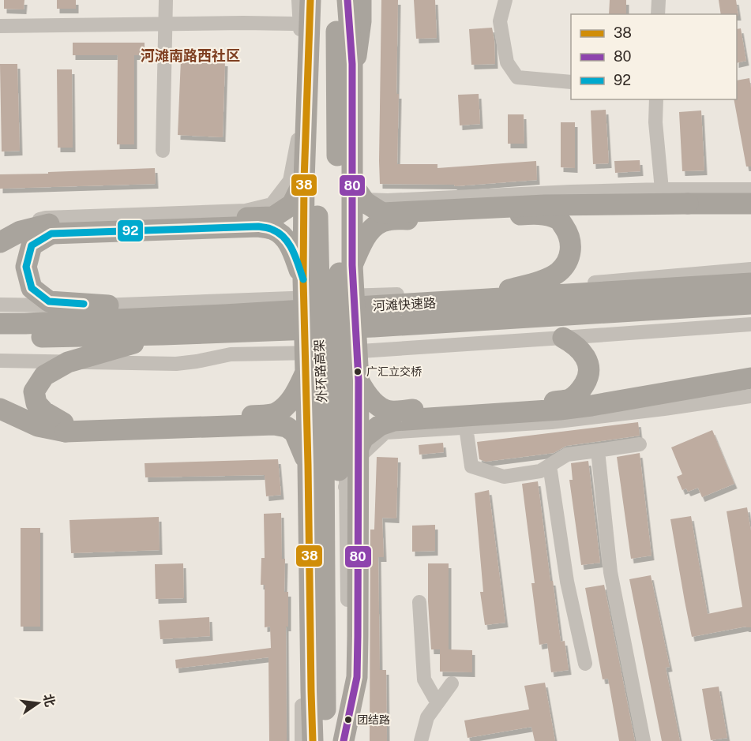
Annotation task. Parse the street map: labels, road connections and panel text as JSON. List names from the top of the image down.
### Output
{
  "streets": {
    "highway": ["河滩快速路", "外环路高架"]
  },
  "districts": ["河滩南路西社区"],
  "places": ["广汇立交桥", "团结路"],
  "lines": ["transit line 38", "transit line 80", "transit line 92"],
  "legend": ["38", "80", "92"],
  "north": "right"
}
